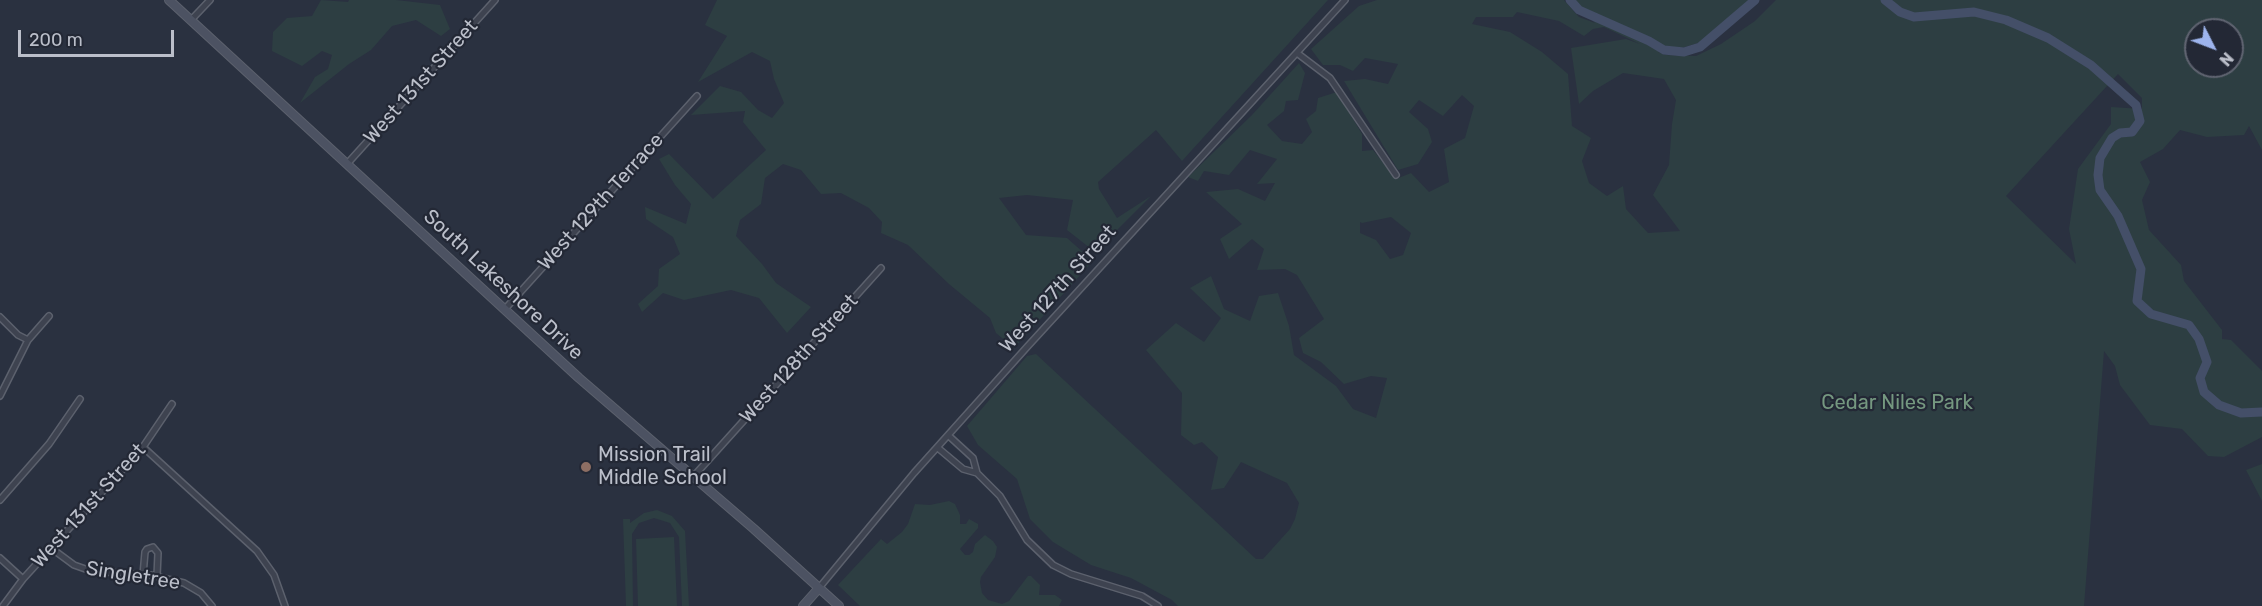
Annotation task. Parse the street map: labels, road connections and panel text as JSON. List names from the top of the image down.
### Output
{
  "streets": {
    "street": [
      "West 131st Street",
      "West 129th Terrace",
      "South Lakeshore Drive",
      "West 127th Street",
      "West 128th Street",
      "Singletree"
    ]
  },
  "crossings": [
    ["West 131st Street", "South Lakeshore Drive"],
    ["West 131st Street", "Singletree"],
    ["West 129th Terrace", "South Lakeshore Drive"],
    ["South Lakeshore Drive", "West 127th Street"],
    ["South Lakeshore Drive", "West 128th Street"]
  ],
  "parks": ["Cedar Niles Park"],
  "places": ["Mission Trail Middle School"],
  "scale_bar": "200 m",
  "north": "bottom right"
}
